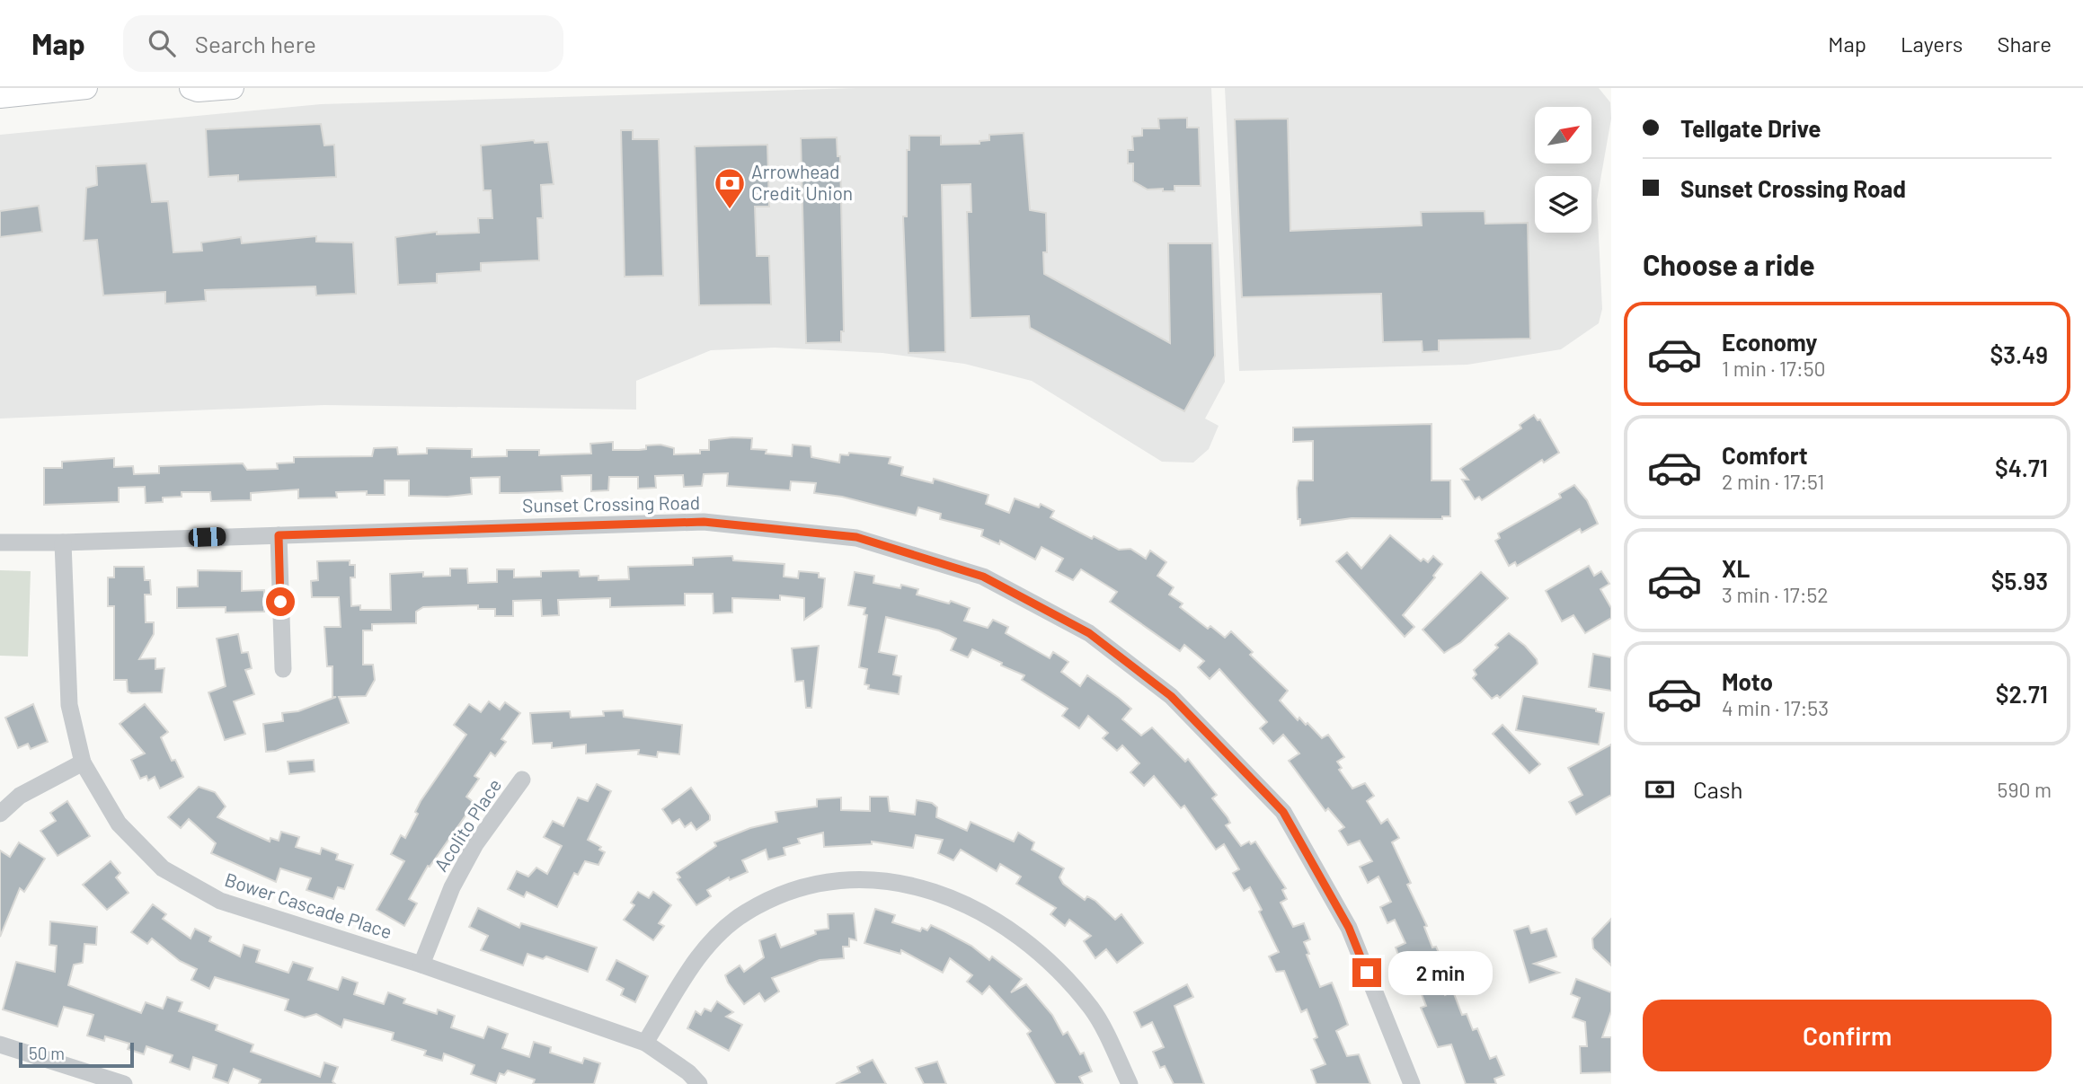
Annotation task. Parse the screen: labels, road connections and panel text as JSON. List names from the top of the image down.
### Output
{
  "streets": {
    "street": ["Sunset Crossing Road", "Acolito Place", "Bower Cascade Place"]
  },
  "crossings": [
    ["Sunset Crossing Road", "Bower Cascade Place"],
    ["Acolito Place", "Bower Cascade Place"]
  ],
  "places": {
    "bank": ["Arrowhead Credit Union"]
  },
  "scale_bar": "50 m",
  "north": "top right",
  "page": {
    "header": "Map",
    "search": "Search here",
    "nav": ["Map", "Layers", "Share"],
    "banner": ["Tellgate Drive", "Sunset Crossing Road"],
    "heading": "Choose a ride",
    "list": [
      {
        "name": "Economy",
        "note": "1 min · 17:50",
        "value": "$3.49"
      },
      {
        "name": "Comfort",
        "note": "2 min · 17:51",
        "value": "$4.71"
      },
      {
        "name": "XL",
        "note": "3 min · 17:52",
        "value": "$5.93"
      },
      {
        "name": "Moto",
        "note": "4 min · 17:53",
        "value": "$2.71"
      }
    ],
    "pay": ["Cash", "590 m"],
    "bubble": "2 min",
    "buttons": "Confirm",
    "scale": "50 m"
  }
}
